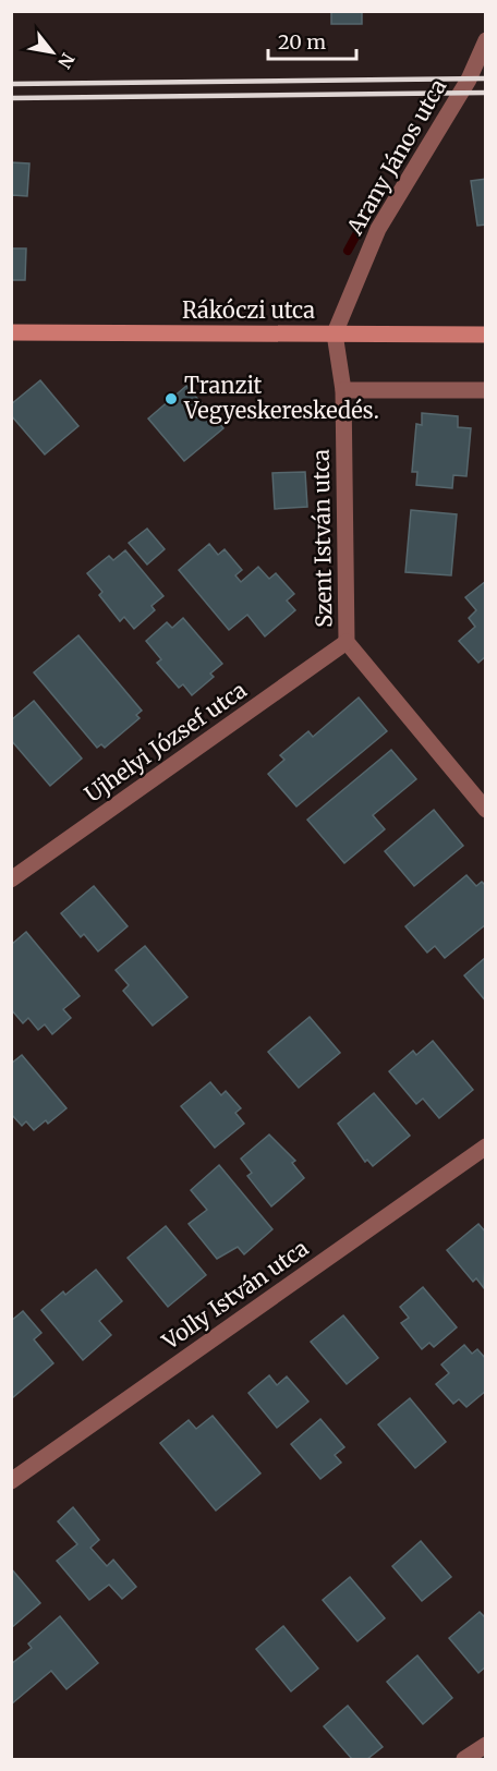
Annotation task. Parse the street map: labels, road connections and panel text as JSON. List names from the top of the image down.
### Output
{
  "streets": {
    "main road": ["Rákóczi utca"],
    "street": [
      "Arany János utca",
      "Szent István utca",
      "Ujhelyi József utca",
      "Volly István utca"
    ]
  },
  "crossings": [
    ["Arany János utca", "Rákóczi utca"],
    ["Arany János utca", "Szent István utca"],
    ["Rákóczi utca", "Szent István utca"],
    ["Szent István utca", "Ujhelyi József utca"]
  ],
  "places": ["Tranzit Vegyeskereskedés."],
  "scale_bar": "20 m",
  "north": "bottom right"
}
